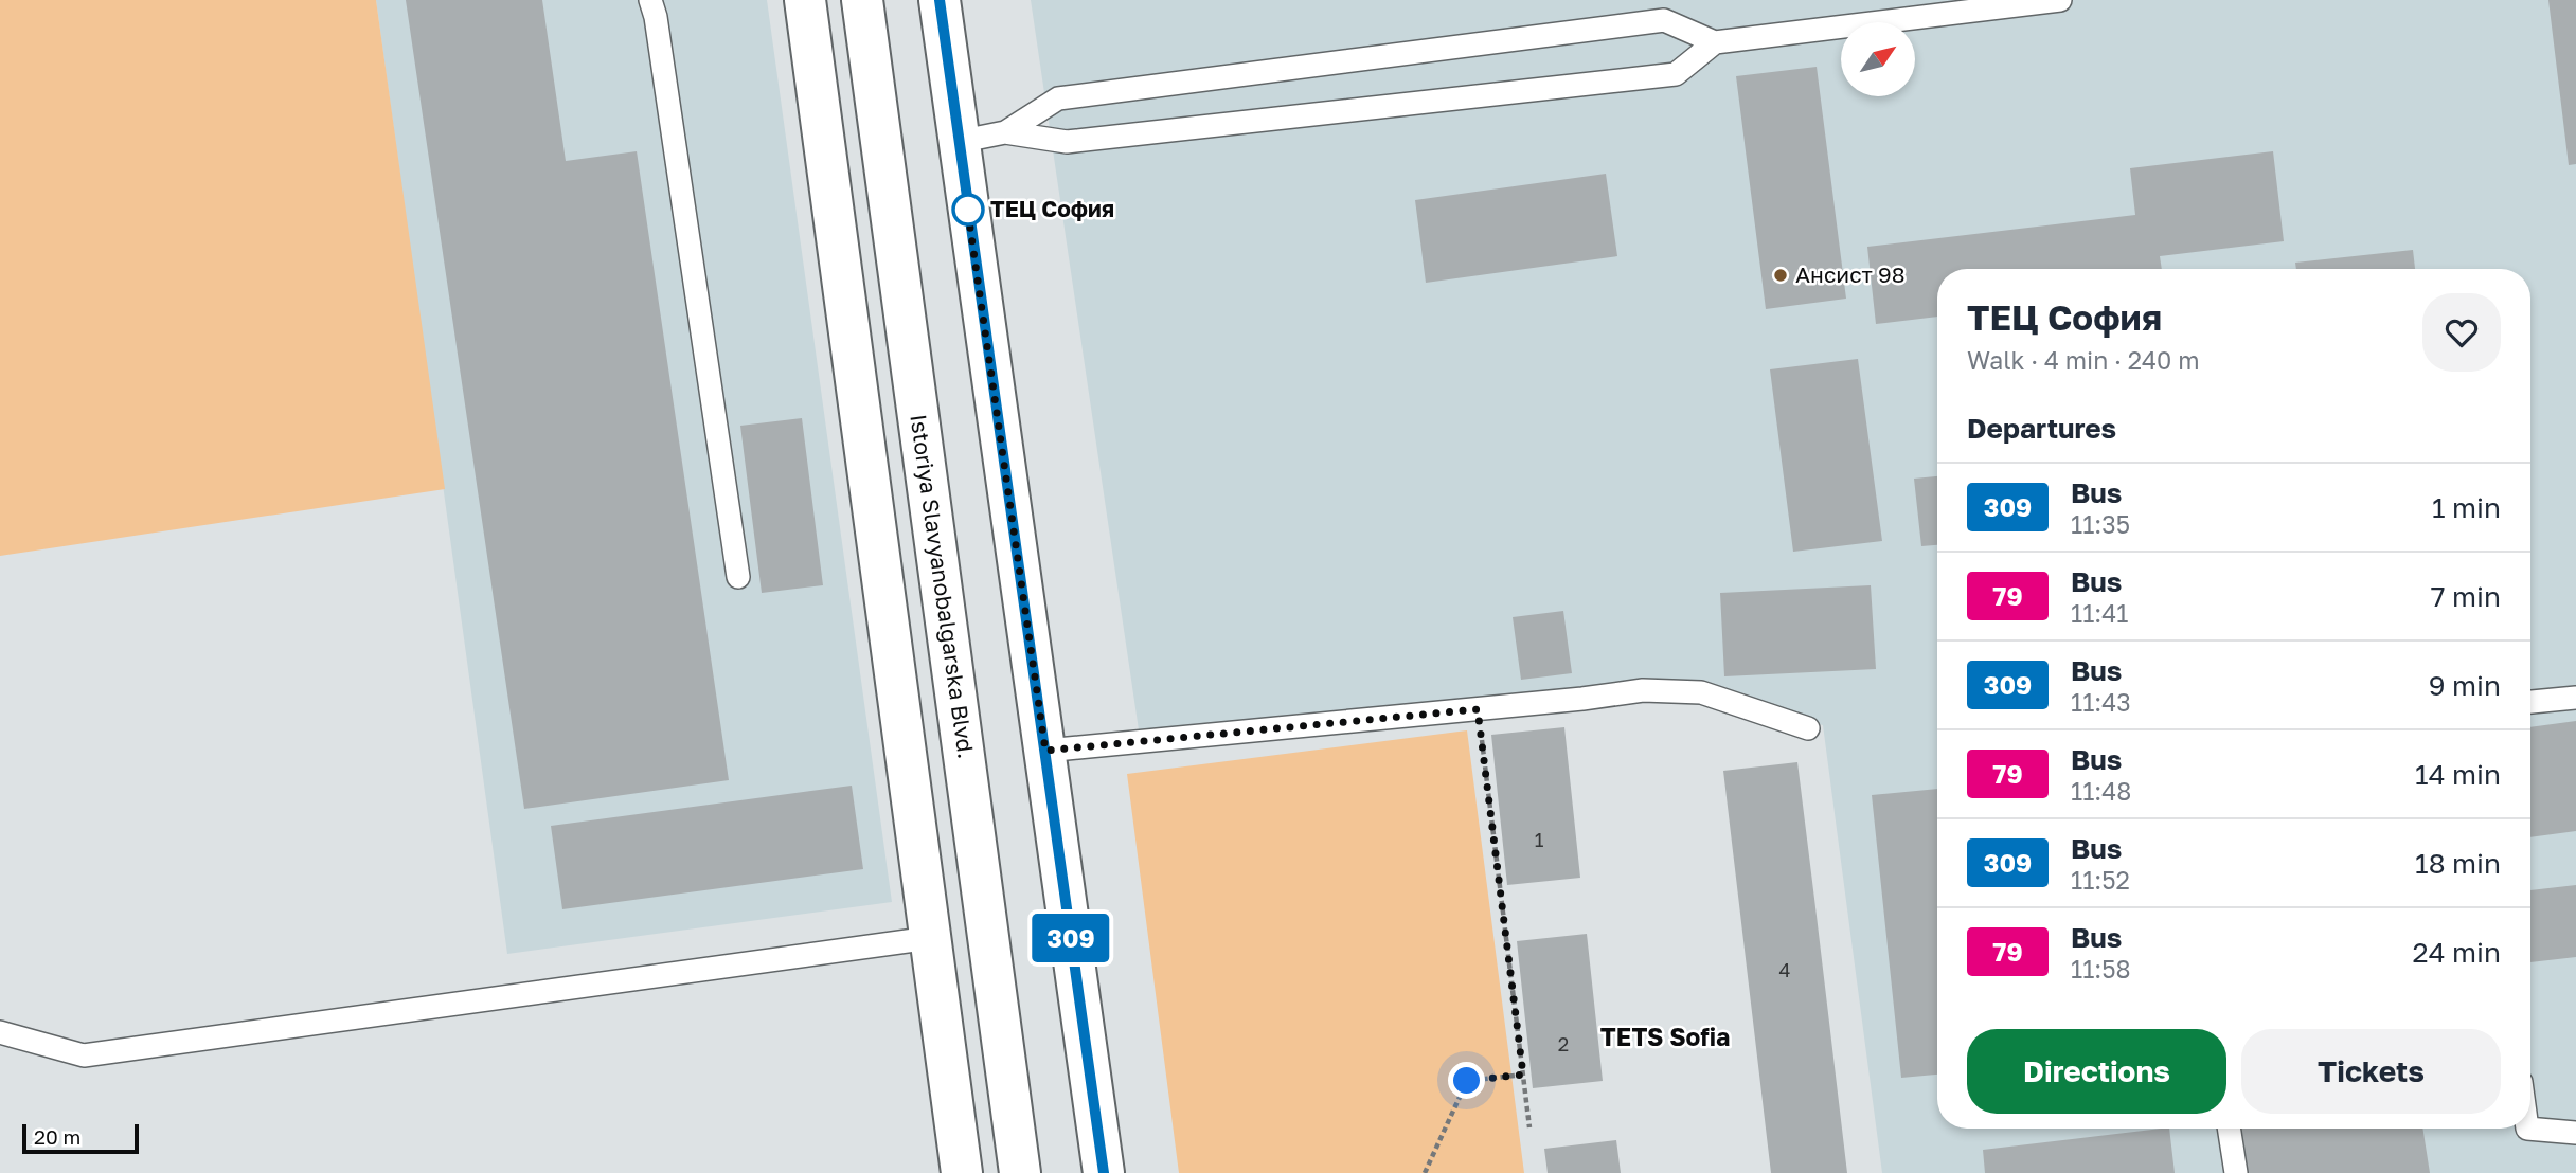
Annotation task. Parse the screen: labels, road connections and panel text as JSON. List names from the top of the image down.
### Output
{
  "streets": {
    "main road": ["Istoriya Slavyanobalgarska Blvd."]
  },
  "districts": ["TETS Sofia"],
  "places": ["ТЕЦ София", "Ансист 98"],
  "lines": ["bus line 309"],
  "house_numbers": ["1", "4", "2"],
  "scale_bar": "20 m",
  "north": "top right",
  "page": {
    "on_map": "309",
    "heading": [
      ["ТЕЦ София", "Walk · 4 min · 240 m"],
      "Departures"
    ],
    "list": [
      {
        "mark": "309",
        "name": "Bus",
        "note": "11:35",
        "value": "1 min"
      },
      {
        "mark": "79",
        "name": "Bus",
        "note": "11:41",
        "value": "7 min"
      },
      {
        "mark": "309",
        "name": "Bus",
        "note": "11:43",
        "value": "9 min"
      },
      {
        "mark": "79",
        "name": "Bus",
        "note": "11:48",
        "value": "14 min"
      },
      {
        "mark": "309",
        "name": "Bus",
        "note": "11:52",
        "value": "18 min"
      },
      {
        "mark": "79",
        "name": "Bus",
        "note": "11:58",
        "value": "24 min"
      }
    ],
    "buttons": ["Directions", "Tickets"],
    "scale": "20 m"
  }
}
